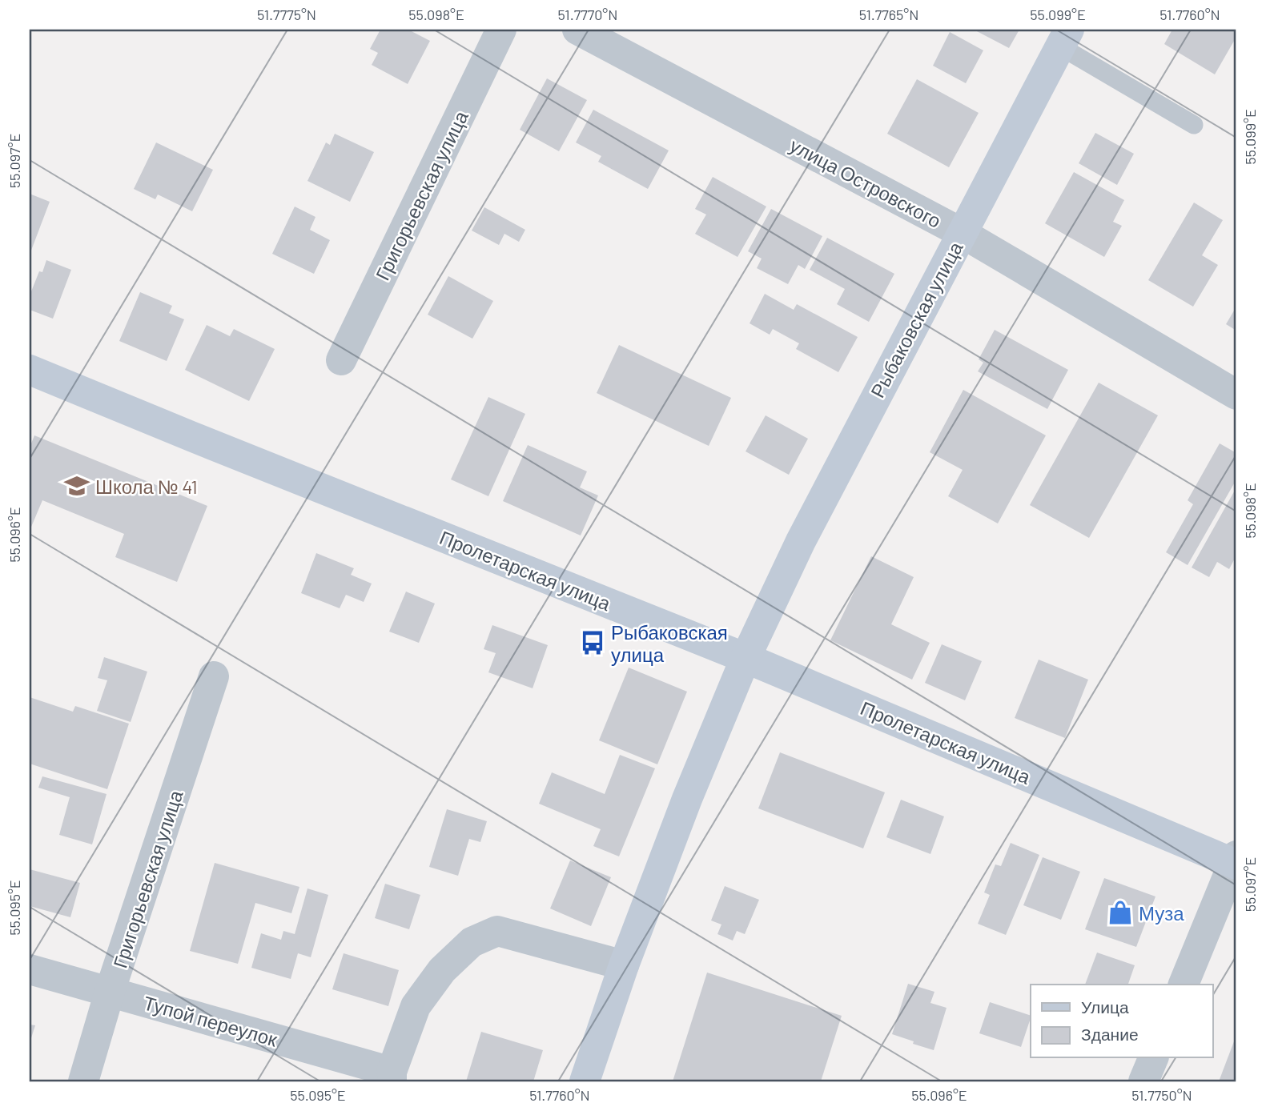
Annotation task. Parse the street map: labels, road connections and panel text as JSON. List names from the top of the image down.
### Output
{
  "streets": {
    "main road": ["Рыбаковская улица", "Пролетарская улица"],
    "street": ["улица Островского", "Григорьевская улица", "Тупой переулок"]
  },
  "crossings": [
    ["улица Островского", "Рыбаковская улица"],
    ["Григорьевская улица", "Тупой переулок"],
    ["Рыбаковская улица", "Пролетарская улица"],
    ["Рыбаковская улица", "Тупой переулок"]
  ],
  "places": {
    "school or university": ["Школа № 41"],
    "bus stop": ["Рыбаковская улица"],
    "shop": ["Муза"]
  },
  "legend": ["Улица", "Здание"],
  "coordinates": [
    "51.7775°N",
    "55.098°E",
    "51.7770°N",
    "51.7765°N",
    "55.099°E",
    "51.7760°N",
    "55.097°E",
    "55.096°E",
    "55.095°E",
    "51.7750°N"
  ]
}
